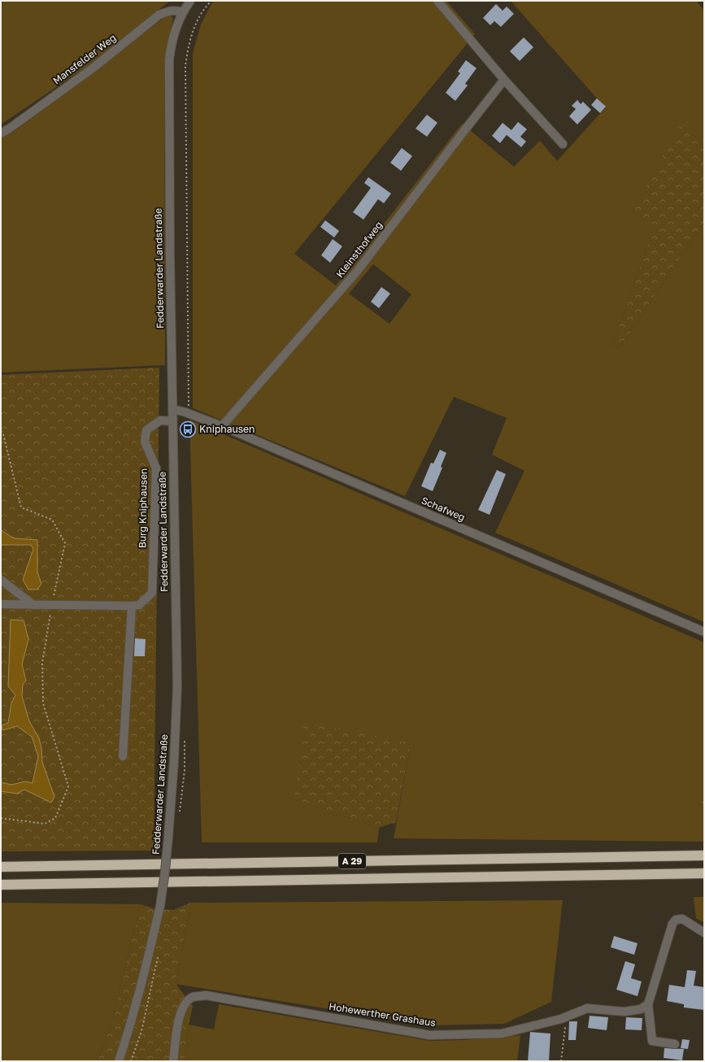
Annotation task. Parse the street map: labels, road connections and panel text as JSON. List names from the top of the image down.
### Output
{
  "streets": {
    "highway": ["A 29"],
    "street": [
      "Mansfelder Weg",
      "Kleinsthofweg",
      "Fedderwarder Landstraße",
      "Burg Kniphausen",
      "Schafweg",
      "Hohewerther Grashaus"
    ]
  },
  "crossings": [
    ["Mansfelder Weg", "Fedderwarder Landstraße"],
    ["Kleinsthofweg", "Schafweg"],
    ["Fedderwarder Landstraße", "Burg Kniphausen"],
    ["Fedderwarder Landstraße", "Schafweg"]
  ],
  "places": {
    "bus stop": ["Kniphausen"]
  }
}
